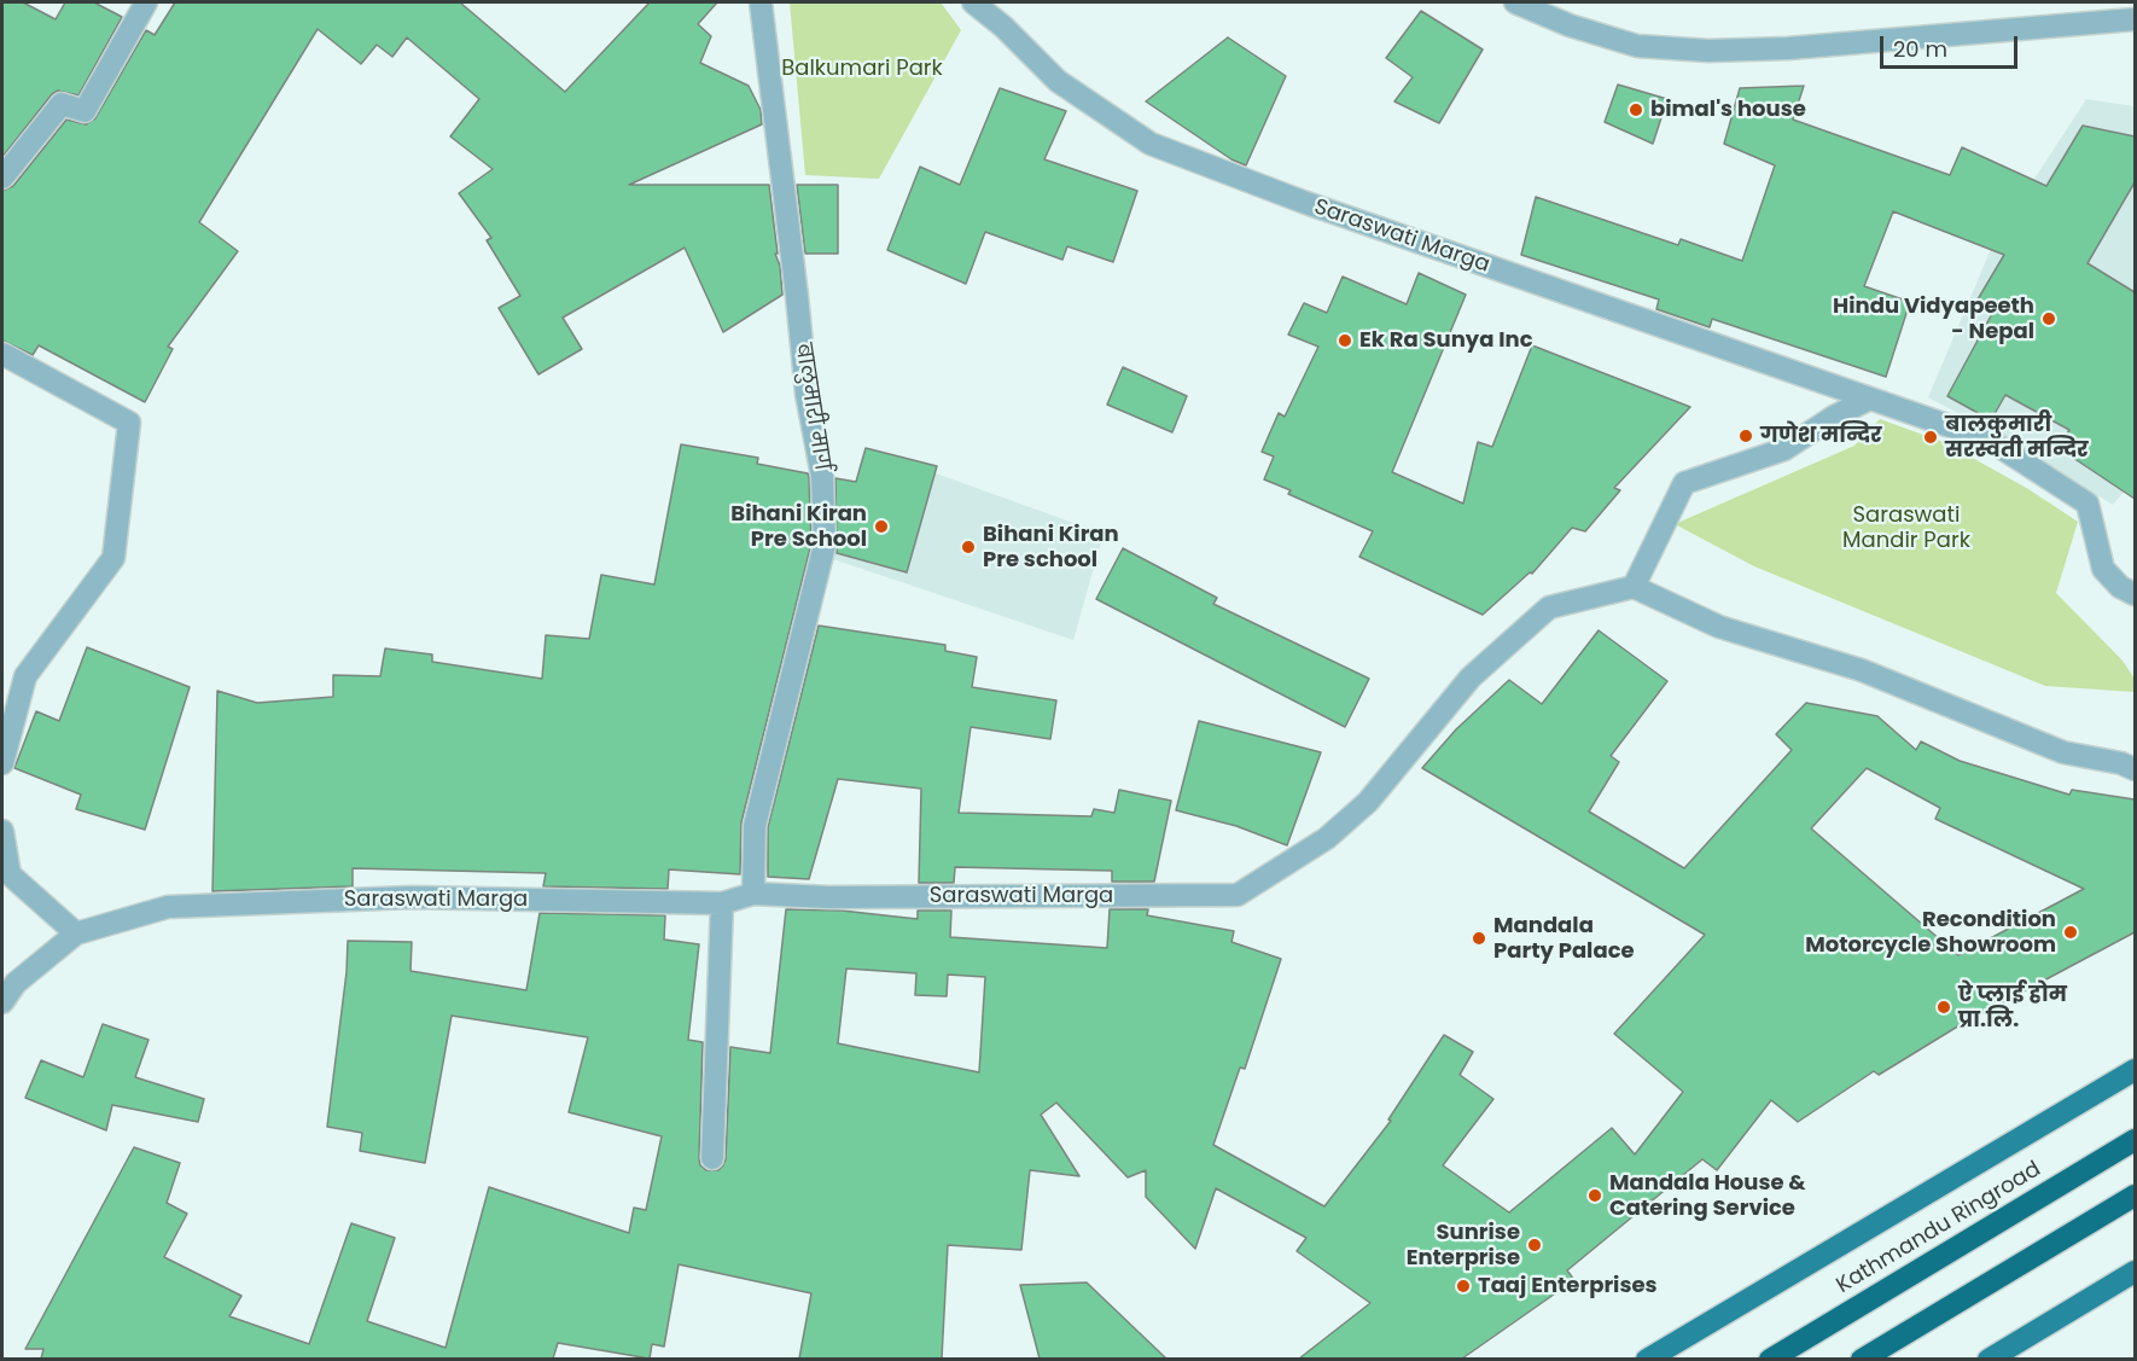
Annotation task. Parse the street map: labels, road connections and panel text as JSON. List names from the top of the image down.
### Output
{
  "streets": {
    "highway": ["Kathmandu Ringroad"],
    "street": ["Saraswati Marga", "बालुमारी मार्ग"]
  },
  "crossings": [
    ["Saraswati Marga", "बालुमारी मार्ग"]
  ],
  "parks": ["Balkumari Park", "Saraswati Mandir Park"],
  "places": [
    "bimal's house",
    "Hindu Vidyapeeth - Nepal",
    "Ek Ra Sunya Inc",
    "गणेश मन्दिर",
    "बालकुमारी सरस्वती मन्दिर",
    "Bihani Kiran Pre School",
    "Bihani Kiran Pre school",
    "Recondition Motorcycle Showroom",
    "Mandala Party Palace",
    "ऐ प्लाई होम प्रा.लि.",
    "Mandala House & Catering Service",
    "Sunrise Enterprise",
    "Taaj Enterprises"
  ],
  "scale_bar": "20 m"
}
